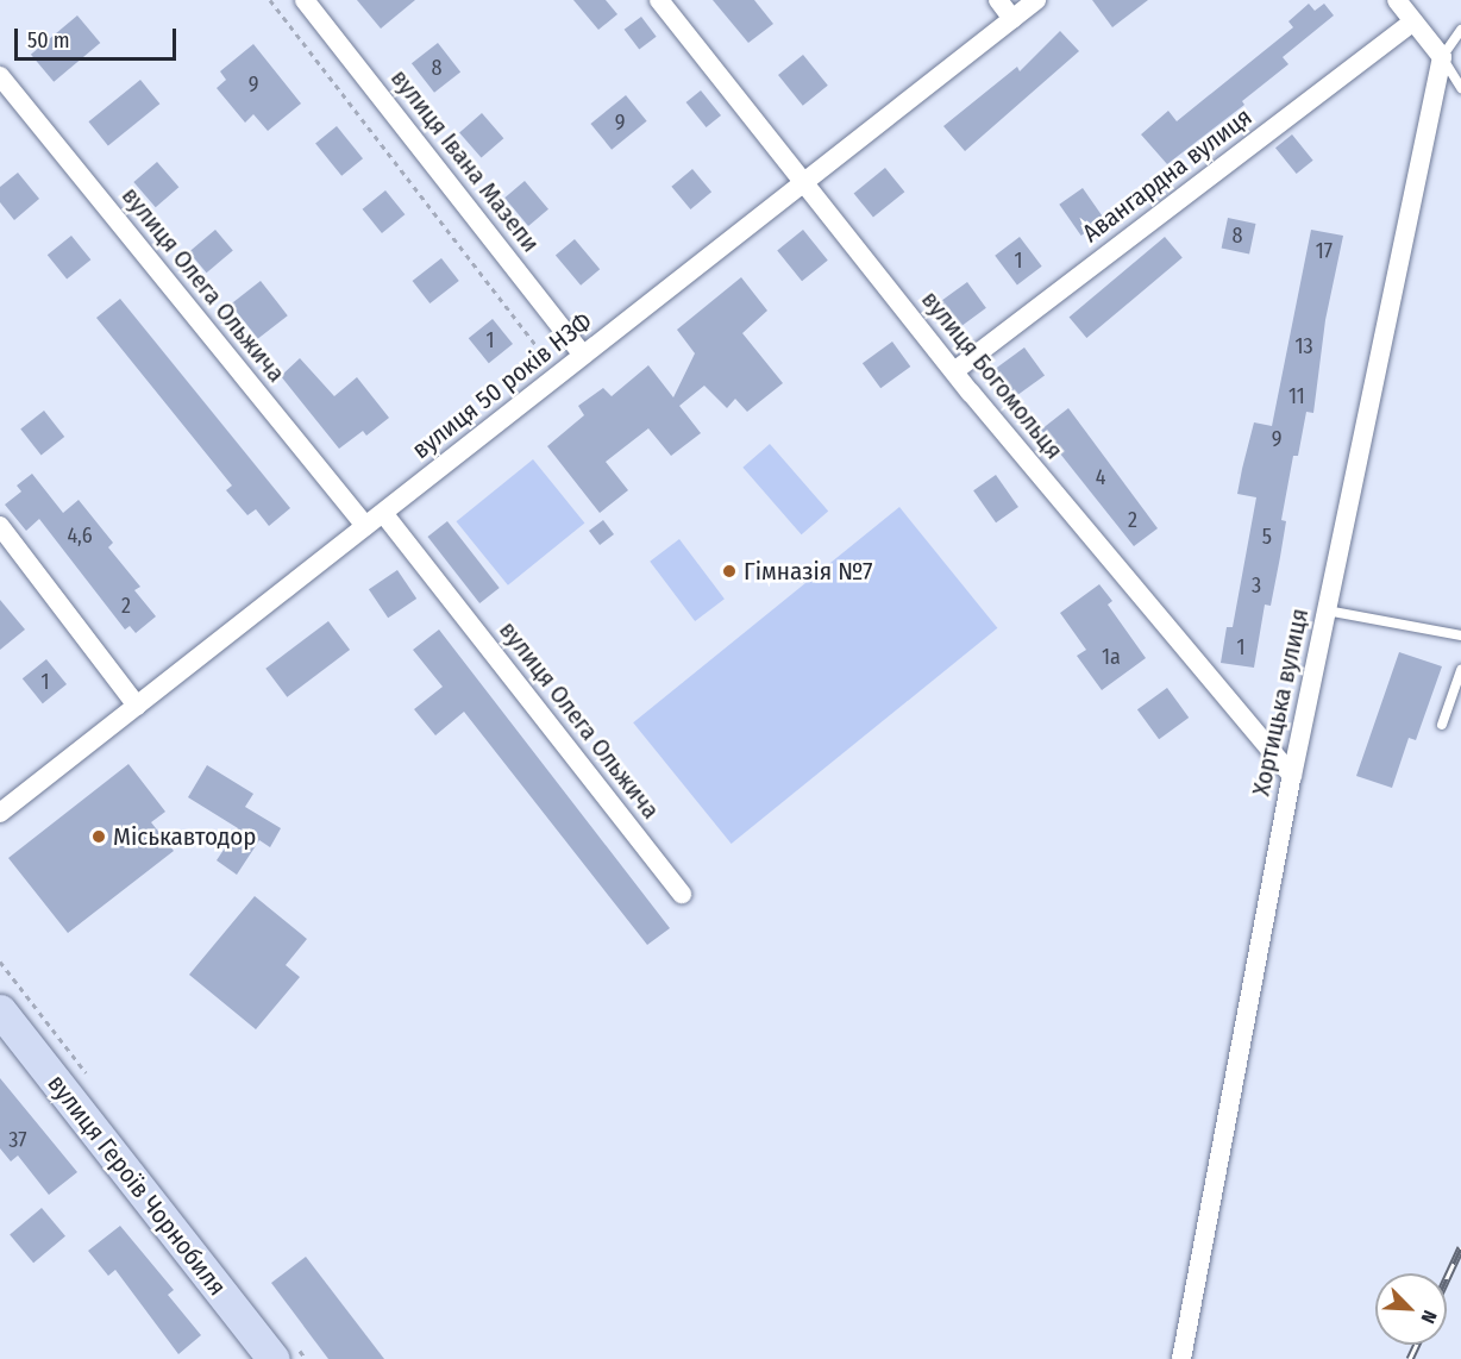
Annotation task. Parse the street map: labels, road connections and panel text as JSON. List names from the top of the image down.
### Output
{
  "streets": {
    "main road": ["вулиця Героїв Чорнобиля"],
    "street": [
      "вулиця Івана Мазепи",
      "Авангардна вулиця",
      "вулиця Олега Ольжича",
      "вулиця Богомольця",
      "вулиця 50 років НЗФ",
      "Хортицька вулиця"
    ]
  },
  "crossings": [
    ["вулиця Івана Мазепи", "вулиця 50 років НЗФ"],
    ["Авангардна вулиця", "вулиця Богомольця"],
    ["вулиця Олега Ольжича", "вулиця 50 років НЗФ"],
    ["вулиця Богомольця", "вулиця 50 років НЗФ"],
    ["вулиця Богомольця", "Хортицька вулиця"]
  ],
  "places": ["Гімназія №7", "Міськавтодор"],
  "house_numbers": [
    "8",
    "9",
    "9",
    "8",
    "17",
    "1",
    "1",
    "13",
    "11",
    "9",
    "4",
    "2",
    "4,6",
    "5",
    "3",
    "2",
    "1",
    "1а",
    "1",
    "37"
  ],
  "scale_bar": "50 m",
  "north": "bottom right"
}
